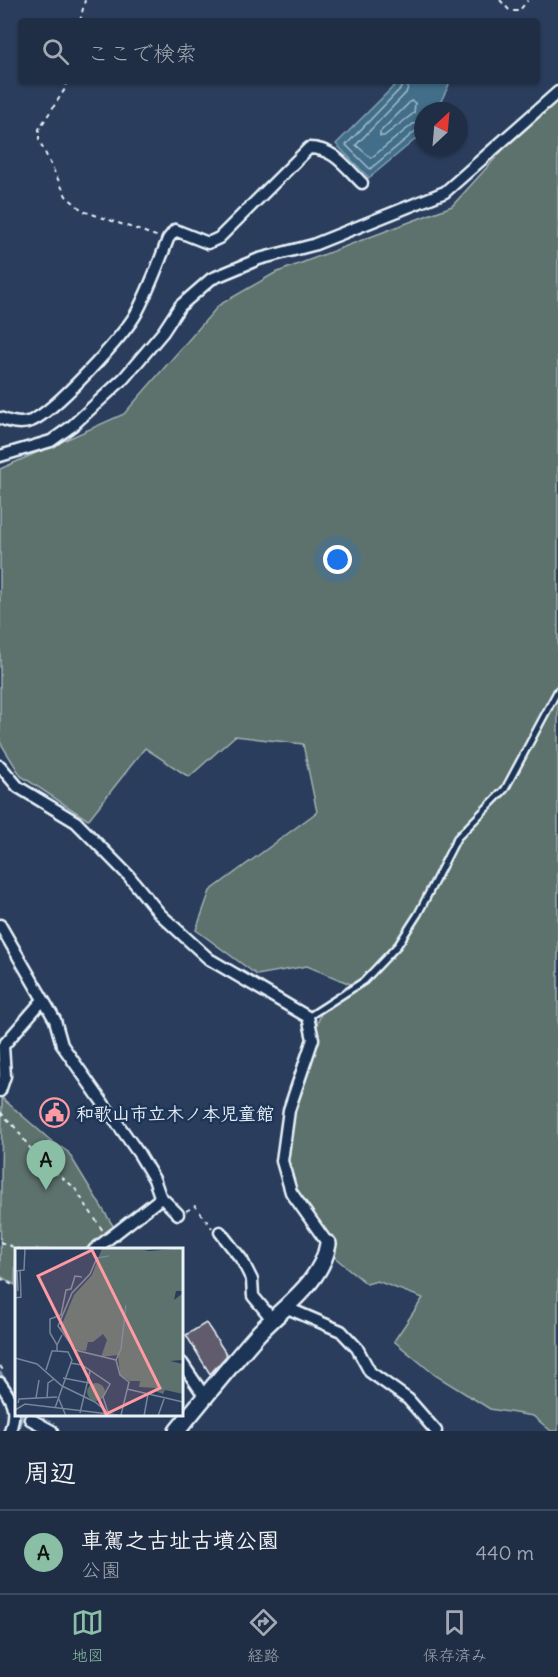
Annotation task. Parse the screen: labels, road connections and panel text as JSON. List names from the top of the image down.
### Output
{
  "places": {
    "public building": ["和歌山市立木ノ本児童館"]
  },
  "north": "top right",
  "page": {
    "search": "ここで検索",
    "pins": "A",
    "heading": "周辺",
    "list": [
      {
        "mark": "A",
        "name": "車駕之古址古墳公園",
        "note": "公園",
        "value": "440 m"
      }
    ],
    "nav": ["地図", "経路", "保存済み"]
  }
}
